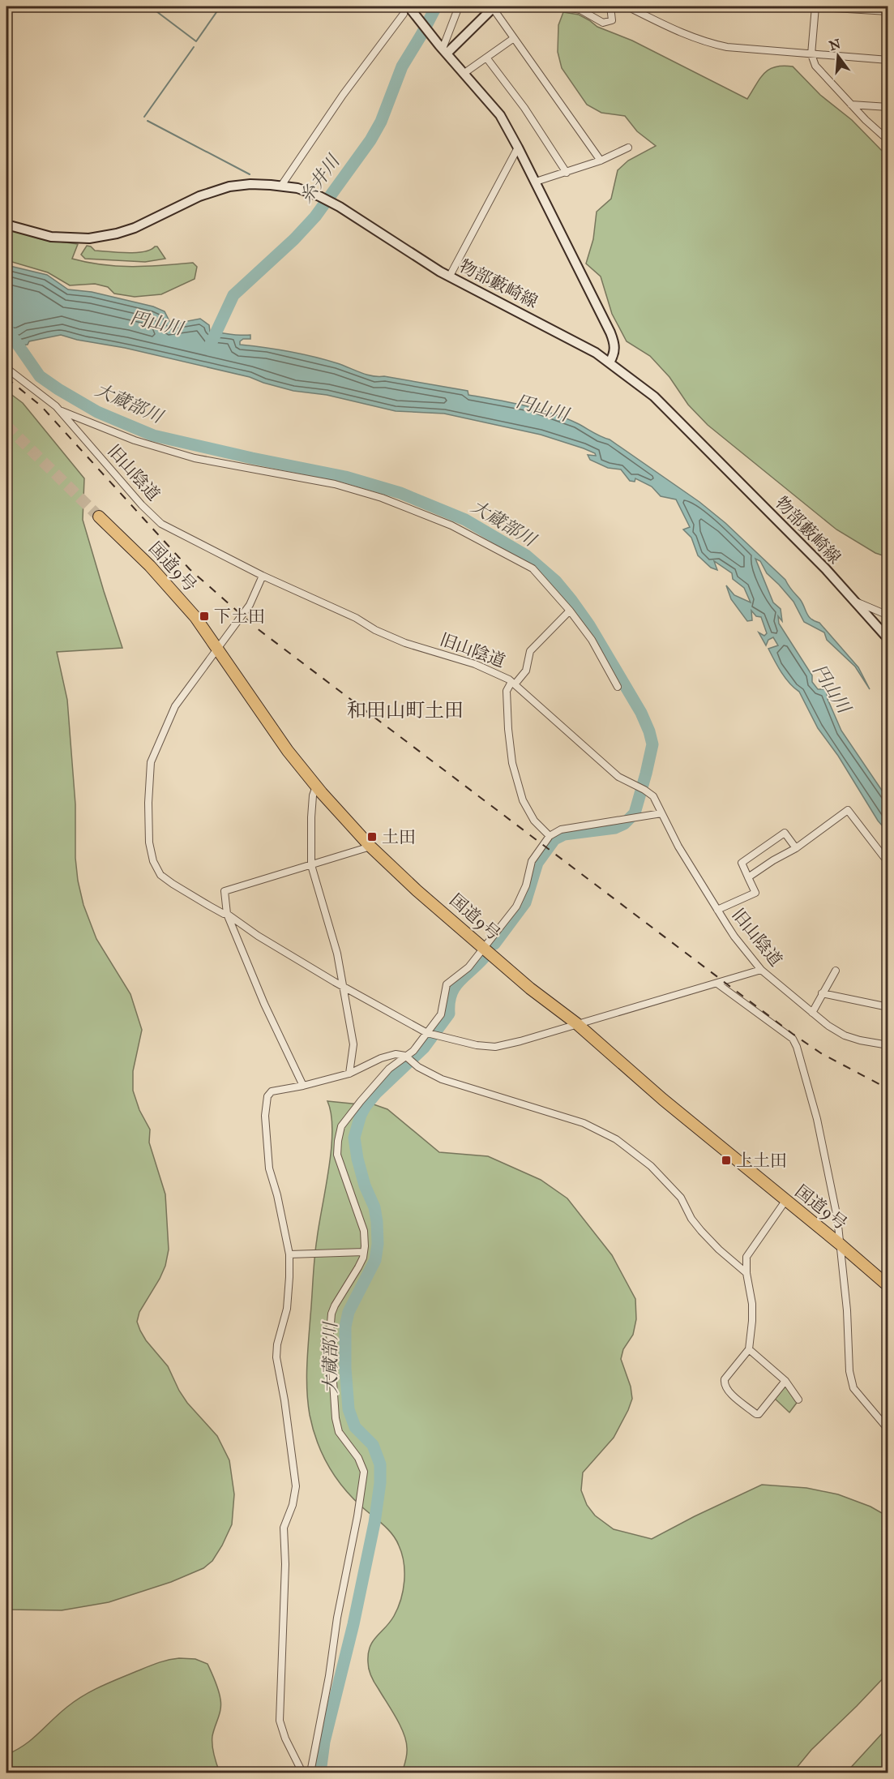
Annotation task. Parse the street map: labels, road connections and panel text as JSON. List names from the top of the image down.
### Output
{
  "streets": {
    "highway": ["国道9号"],
    "main road": ["物部藪崎線"],
    "street": ["旧山陰道"]
  },
  "districts": ["和田山町土田"],
  "water": ["糸井川", "円山川", "大蔵部川"],
  "places": {
    "transit": ["下土田", "土田", "上土田"]
  },
  "north": "top"
}
